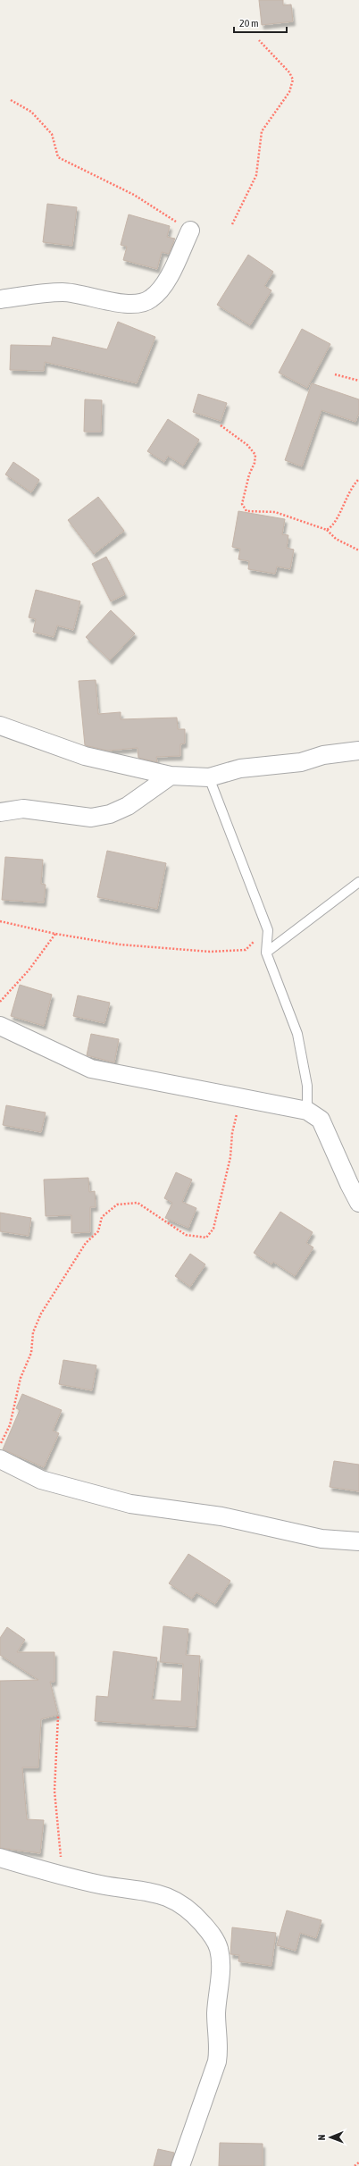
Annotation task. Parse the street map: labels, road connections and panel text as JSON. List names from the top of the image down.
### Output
{
  "scale_bar": "20 m",
  "north": "left"
}
